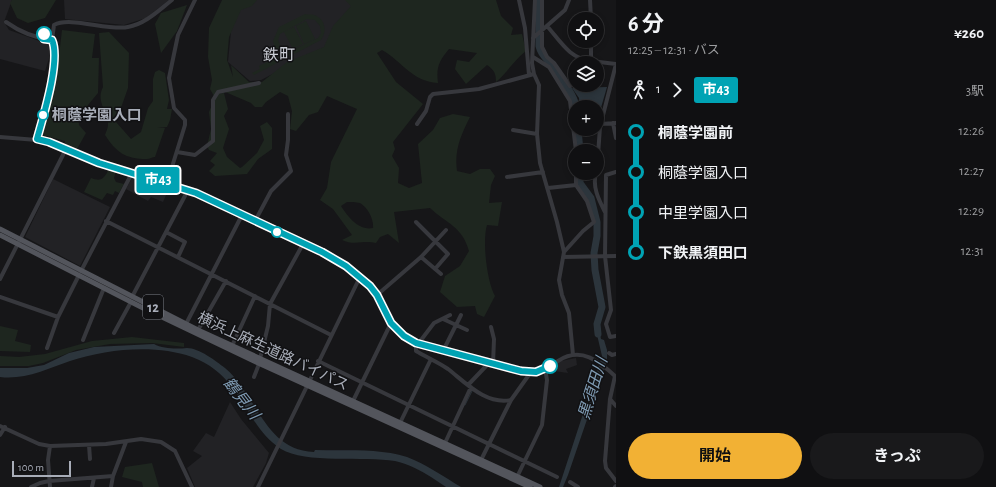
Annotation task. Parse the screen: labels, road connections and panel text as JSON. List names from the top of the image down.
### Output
{
  "streets": {
    "main road": ["12", "横浜上麻生道路バイパス"]
  },
  "districts": ["鉄町"],
  "water": ["黒須田川", "鶴見川"],
  "places": ["桐蔭学園入口"],
  "lines": ["bus line 市43"],
  "scale_bar": "100 m",
  "page": {
    "on_map": "市43",
    "heading": ["6 分", "12:25 – 12:31 · バス", "¥260"],
    "map_buttons": ["+", "−"],
    "legs": ["1", "市43", "3駅"],
    "list": [
      {
        "name": "桐蔭学園前",
        "value": "12:26"
      },
      {
        "name": "桐蔭学園入口",
        "value": "12:27"
      },
      {
        "name": "中里学園入口",
        "value": "12:29"
      },
      {
        "name": "下鉄黒須田口",
        "value": "12:31"
      }
    ],
    "buttons": ["開始", "きっぷ"],
    "scale": "100 m"
  }
}
